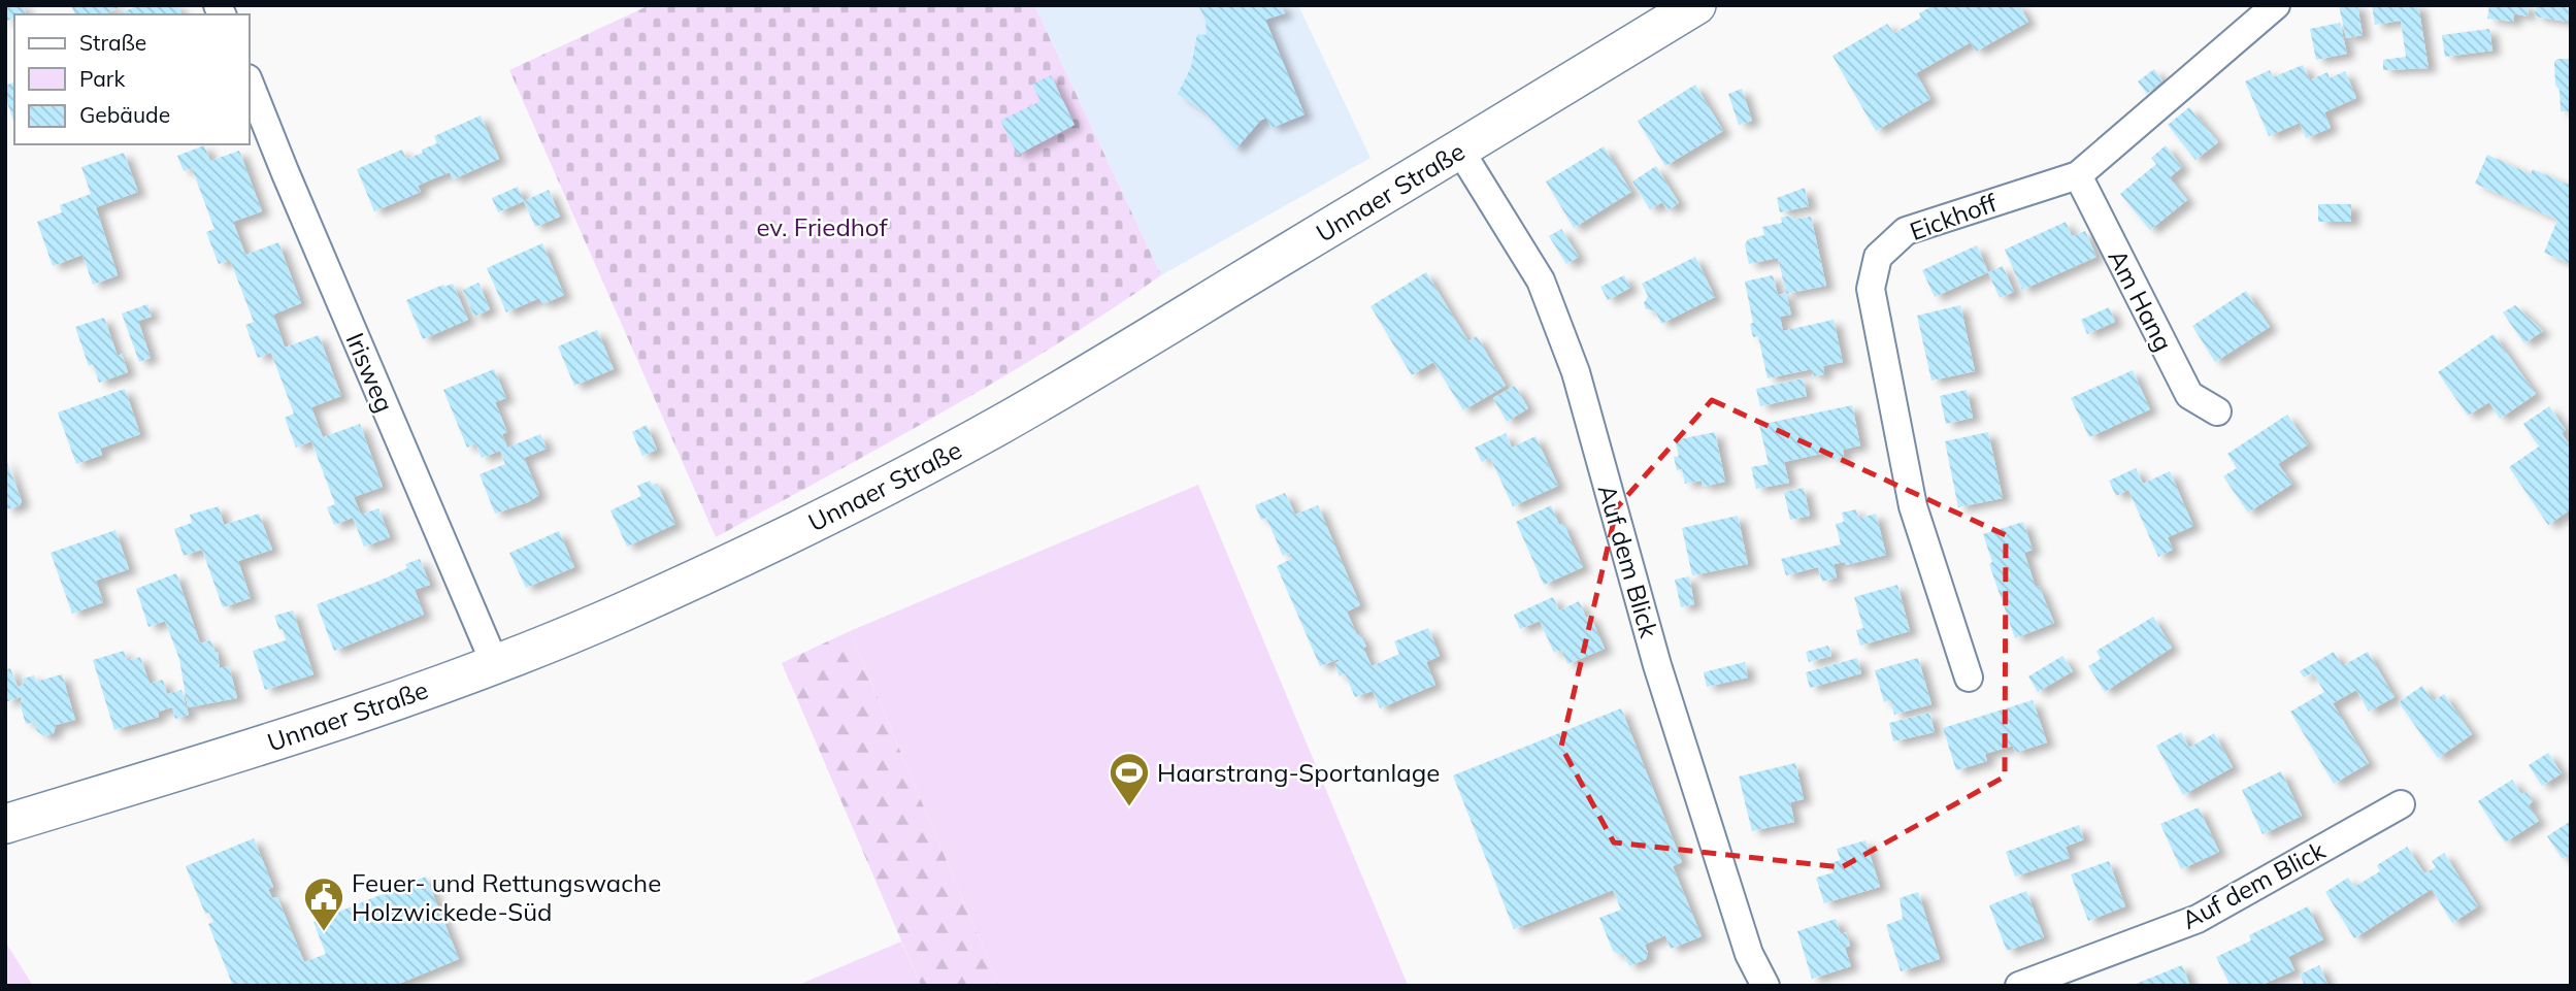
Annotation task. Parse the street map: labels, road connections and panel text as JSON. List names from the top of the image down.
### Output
{
  "streets": {
    "main road": ["Unnaer Straße"],
    "street": [
      "Eickhoff",
      "Am Hang",
      "Irisweg",
      "Auf dem Blick"
    ]
  },
  "crossings": [
    ["Unnaer Straße", "Irisweg"],
    ["Unnaer Straße", "Auf dem Blick"],
    ["Eickhoff", "Am Hang"]
  ],
  "parks": ["ev. Friedhof"],
  "places": {
    "sports": ["Haarstrang-Sportanlage"],
    "public building": ["Feuer- und Rettungswache Holzwickede-Süd"]
  },
  "legend": ["Straße", "Park", "Gebäude"]
}
